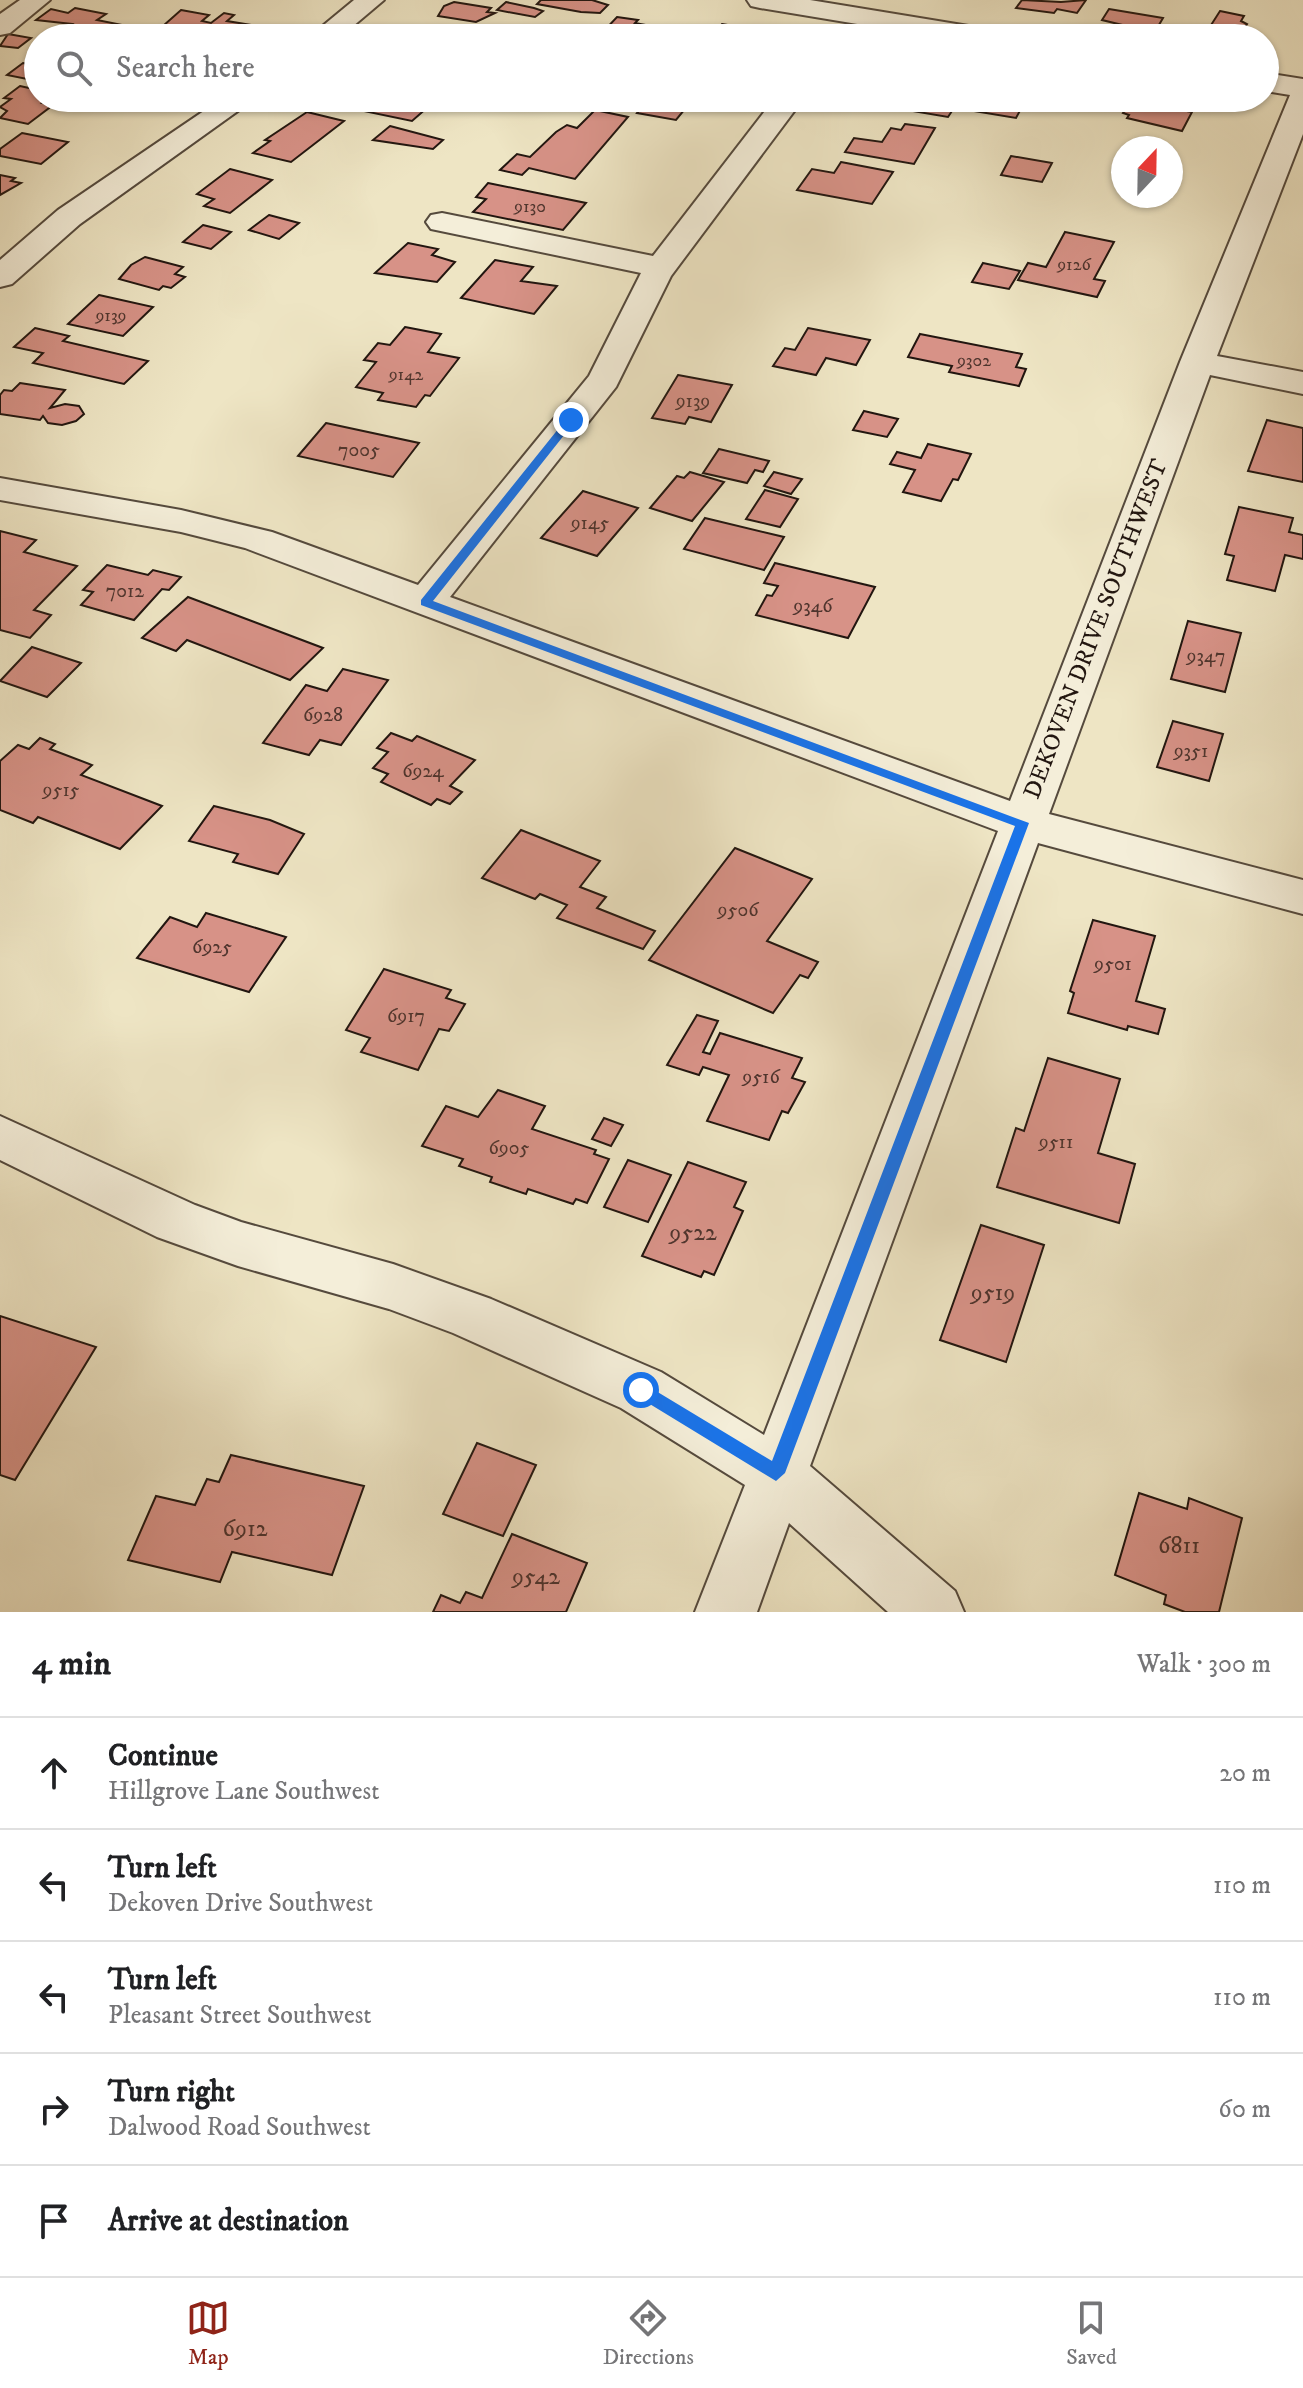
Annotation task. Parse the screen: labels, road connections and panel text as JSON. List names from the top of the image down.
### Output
{
  "streets": {
    "street": ["DEKOVEN DRIVE SOUTHWEST"]
  },
  "house_numbers": [
    "9130",
    "9126",
    "9139",
    "9302",
    "9142",
    "9139",
    "7005",
    "9145",
    "7012",
    "9346",
    "9347",
    "6928",
    "9351",
    "6924",
    "9515",
    "9506",
    "6925",
    "9501",
    "6917",
    "9516",
    "9511",
    "6905",
    "9522",
    "9519",
    "6912",
    "6811",
    "9542"
  ],
  "north": "top",
  "page": {
    "search": "Search here",
    "heading": ["4 min", "Walk · 300 m"],
    "list": [
      ["Continue", "Hillgrove Lane Southwest", "20 m"],
      ["Turn left", "Dekoven Drive Southwest", "110 m"],
      ["Turn left", "Pleasant Street Southwest", "110 m"],
      ["Turn right", "Dalwood Road Southwest", "60 m"],
      "Arrive at destination"
    ],
    "nav": ["Map", "Directions", "Saved"]
  }
}
